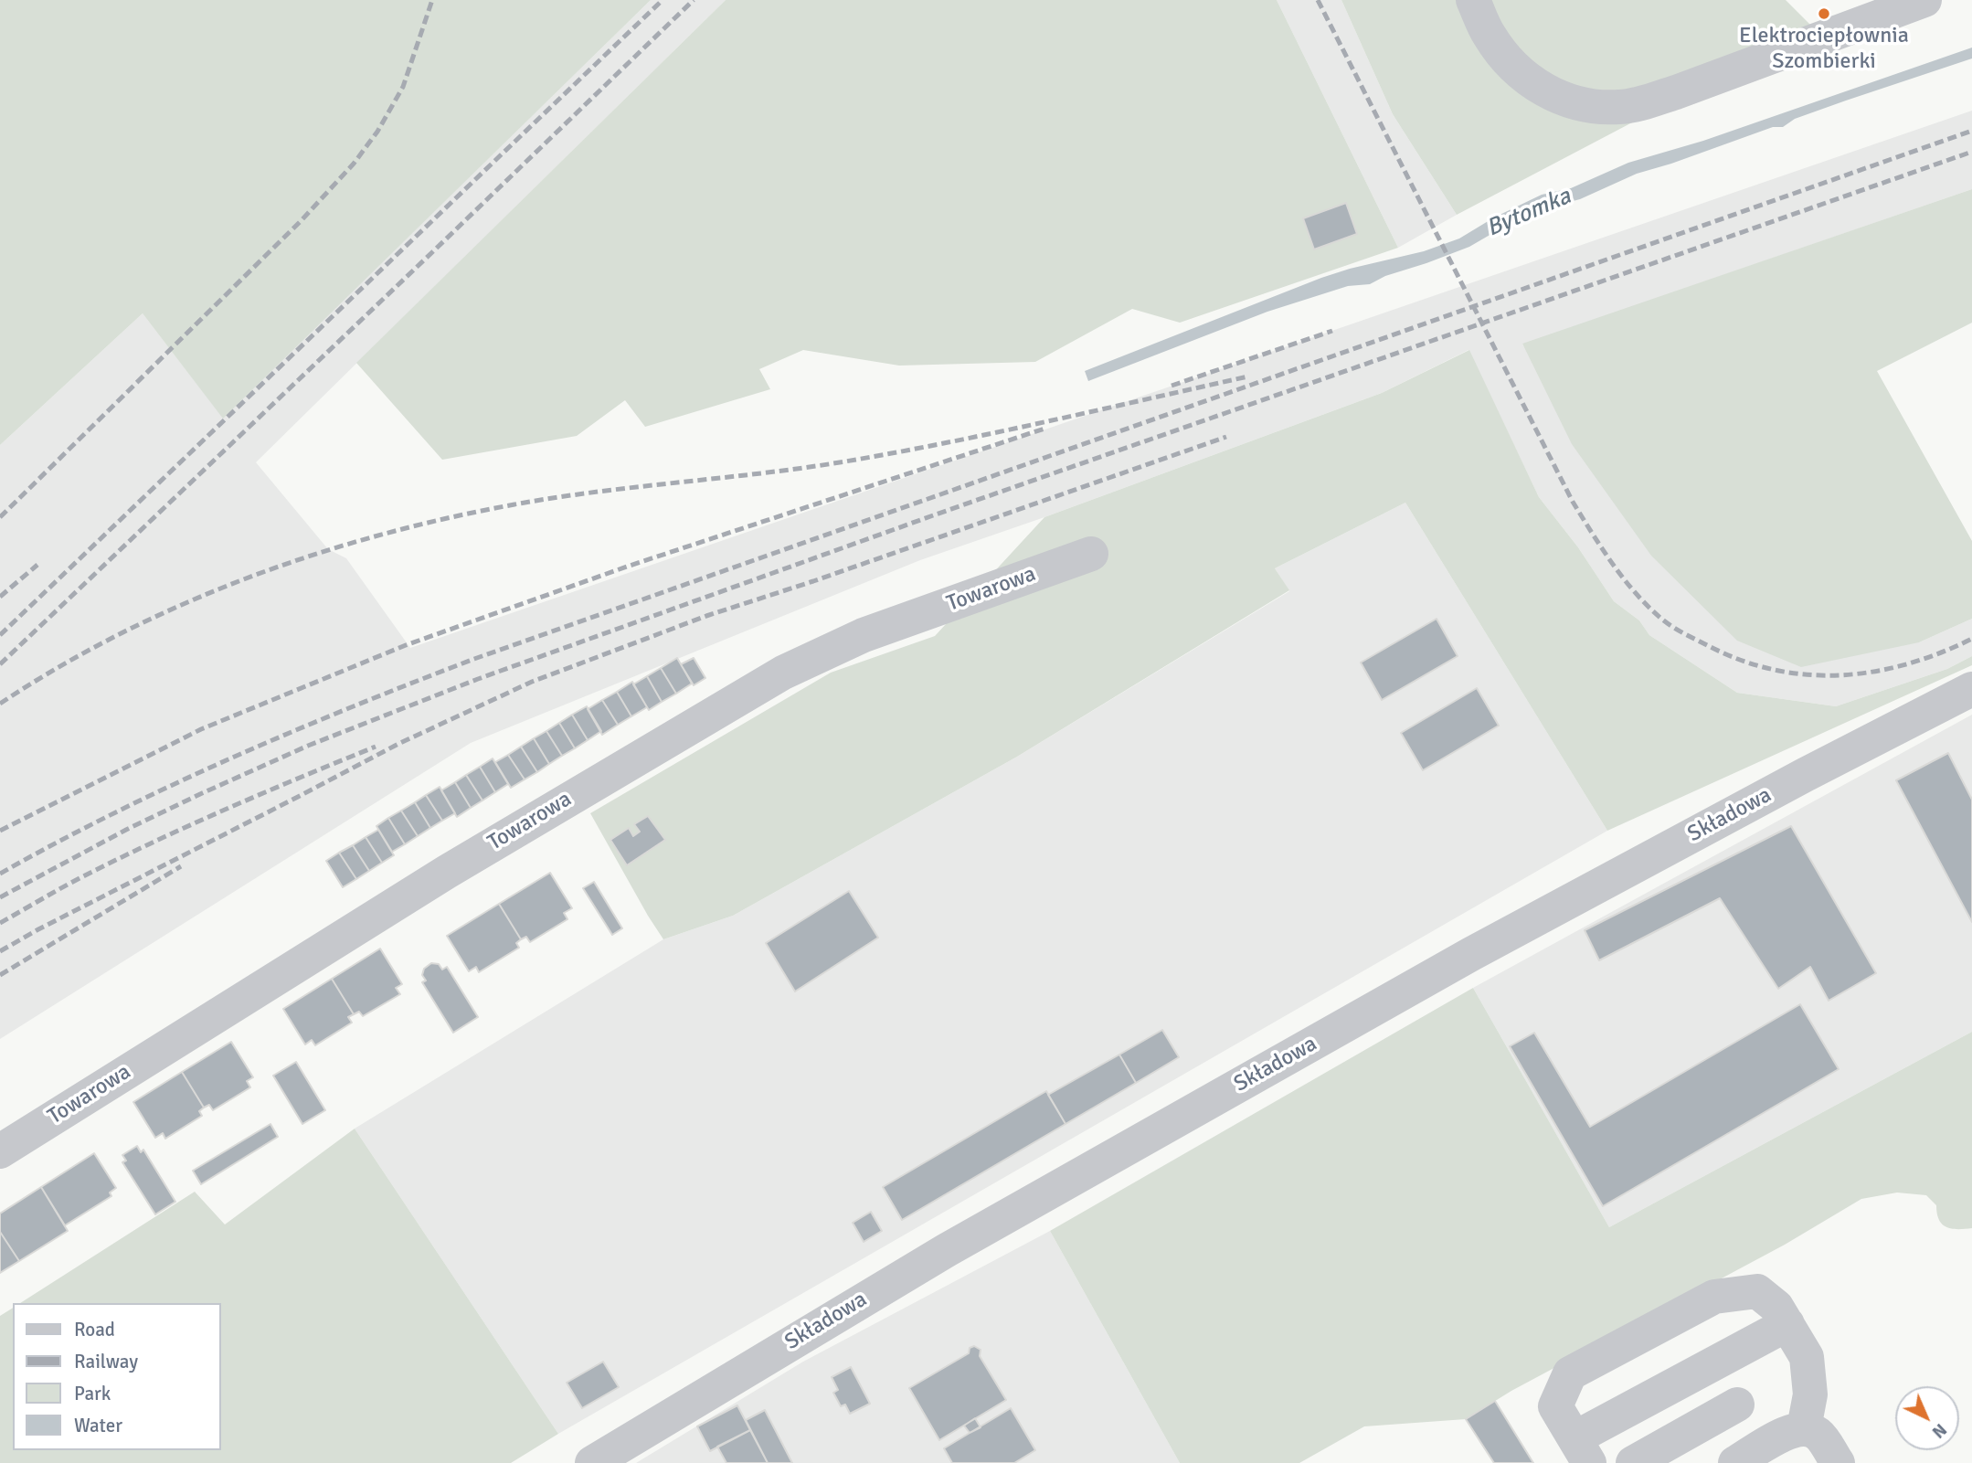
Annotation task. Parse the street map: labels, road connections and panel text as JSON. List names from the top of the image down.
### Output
{
  "streets": {
    "street": ["Towarowa", "Składowa"]
  },
  "water": ["Bytomka"],
  "places": ["Elektrociepłownia Szombierki"],
  "legend": [
    "Road",
    "Railway",
    "Park",
    "Water"
  ],
  "north": "bottom right"
}
